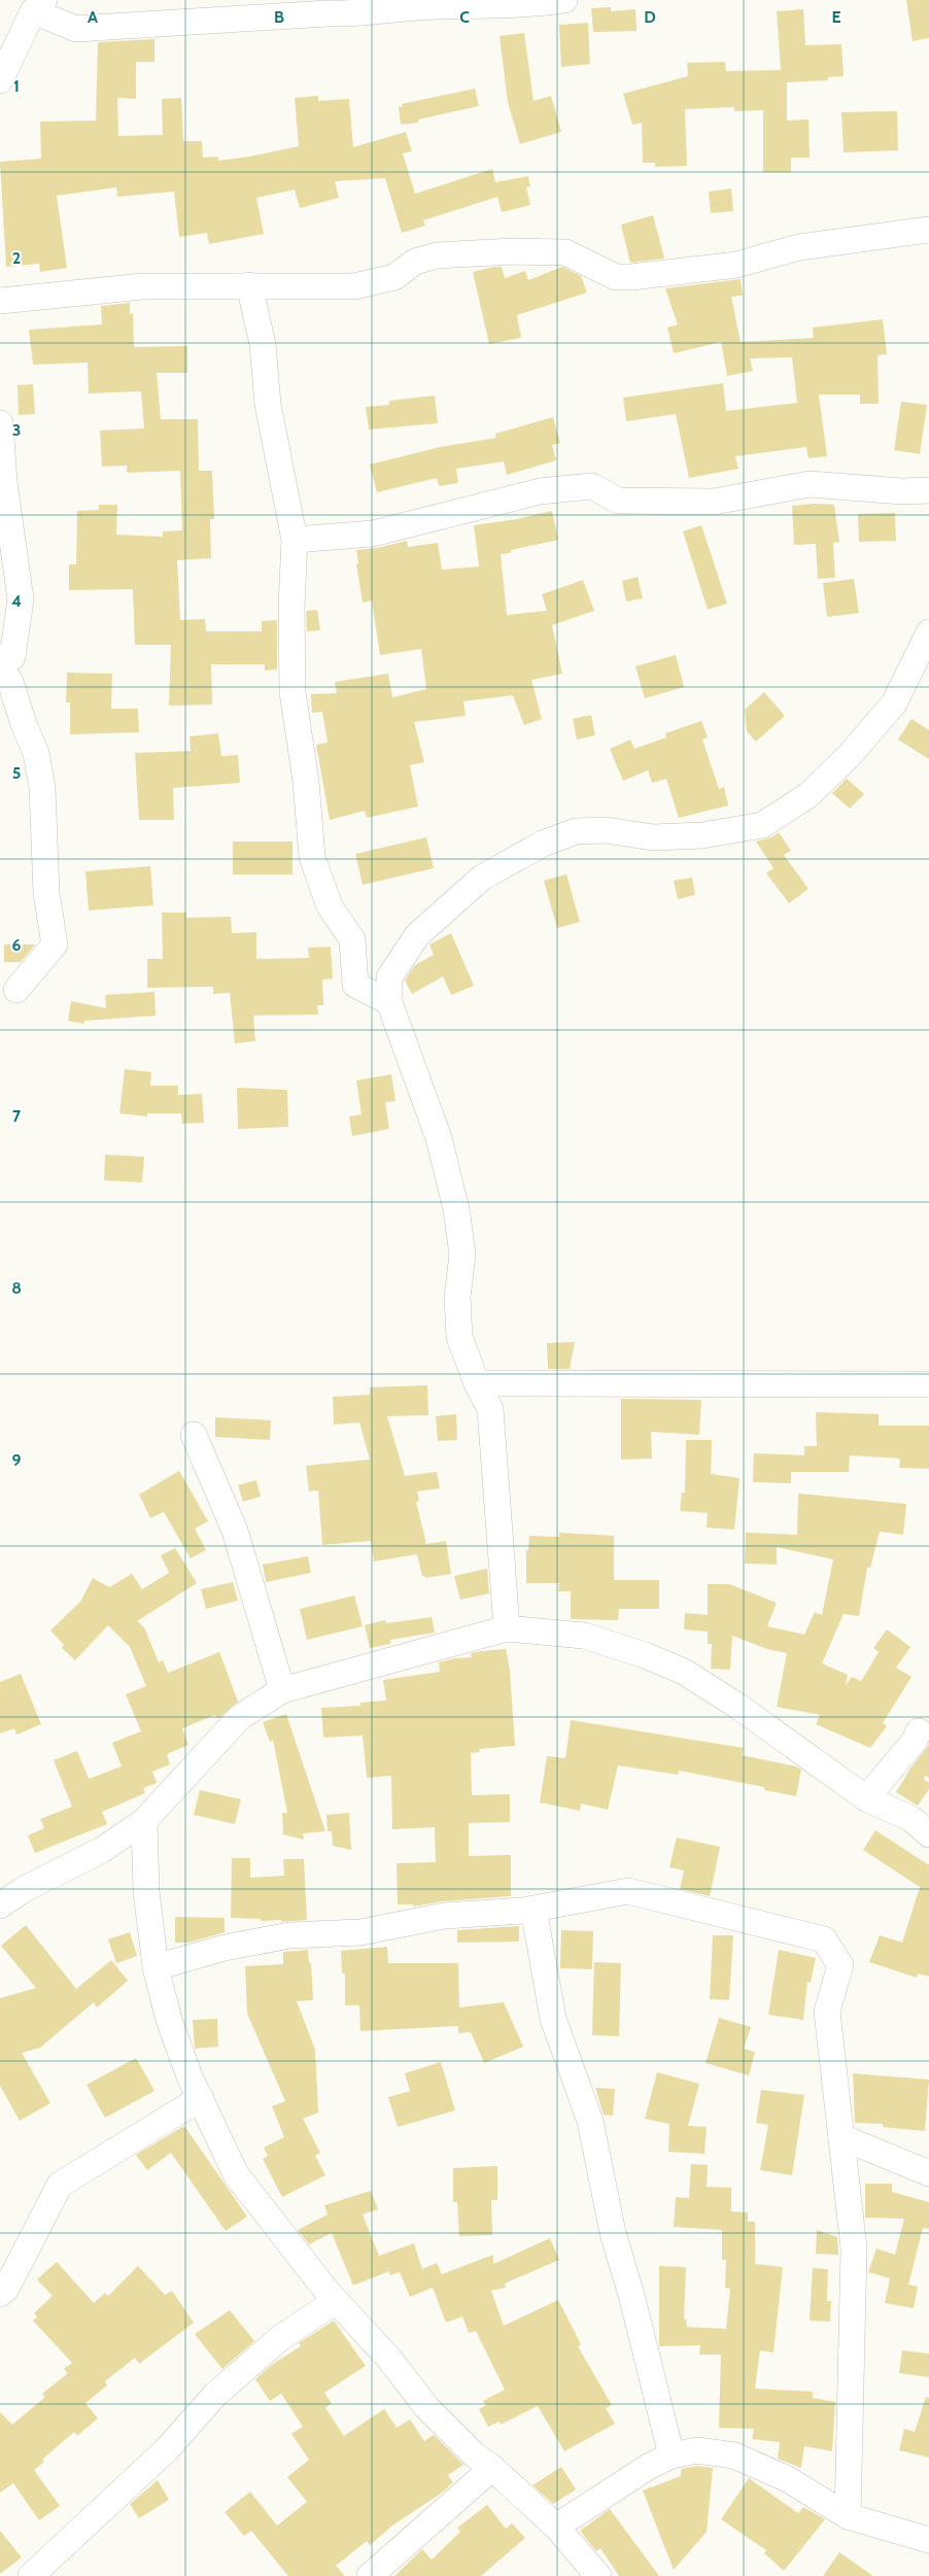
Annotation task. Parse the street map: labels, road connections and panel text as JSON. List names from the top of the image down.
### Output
{
  "grid": {
    "columns": [
      "A",
      "B",
      "C",
      "D",
      "E"
    ],
    "rows": [
      "1",
      "2",
      "3",
      "4",
      "5",
      "6",
      "7",
      "8",
      "9"
    ]
  }
}
